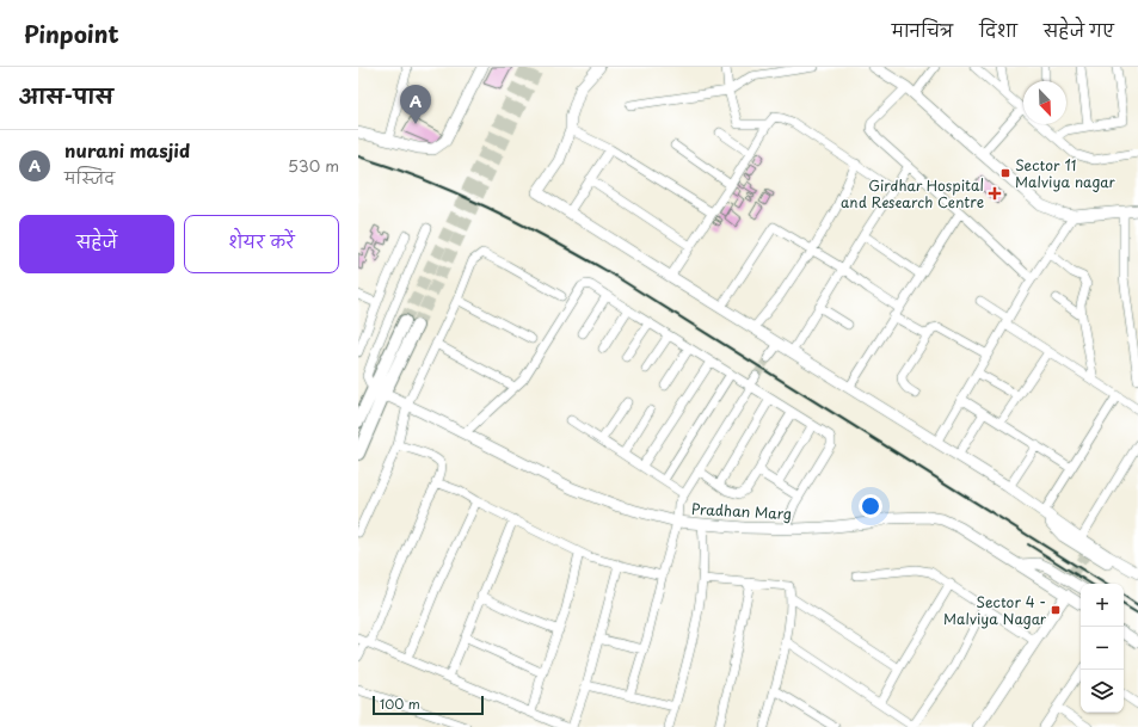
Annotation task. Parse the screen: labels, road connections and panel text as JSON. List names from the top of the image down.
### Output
{
  "streets": {
    "street": ["Pradhan Marg"]
  },
  "places": {
    "transit": ["Sector 11 Malviya nagar", "Sector 4 - Malviya Nagar"],
    "health": ["Girdhar Hospital and Research Centre"]
  },
  "scale_bar": "100 m",
  "north": "bottom right",
  "page": {
    "header": "Pinpoint",
    "nav": ["मानचित्र", "दिशा", "सहेजे गए"],
    "heading": "आस-पास",
    "pins": "A",
    "list": [
      {
        "mark": "A",
        "name": "nurani masjid",
        "note": "मस्जिद",
        "value": "530 m"
      }
    ],
    "buttons": ["सहेजें", "शेयर करें"],
    "map_buttons": ["+", "−"],
    "scale": "100 m"
  }
}
